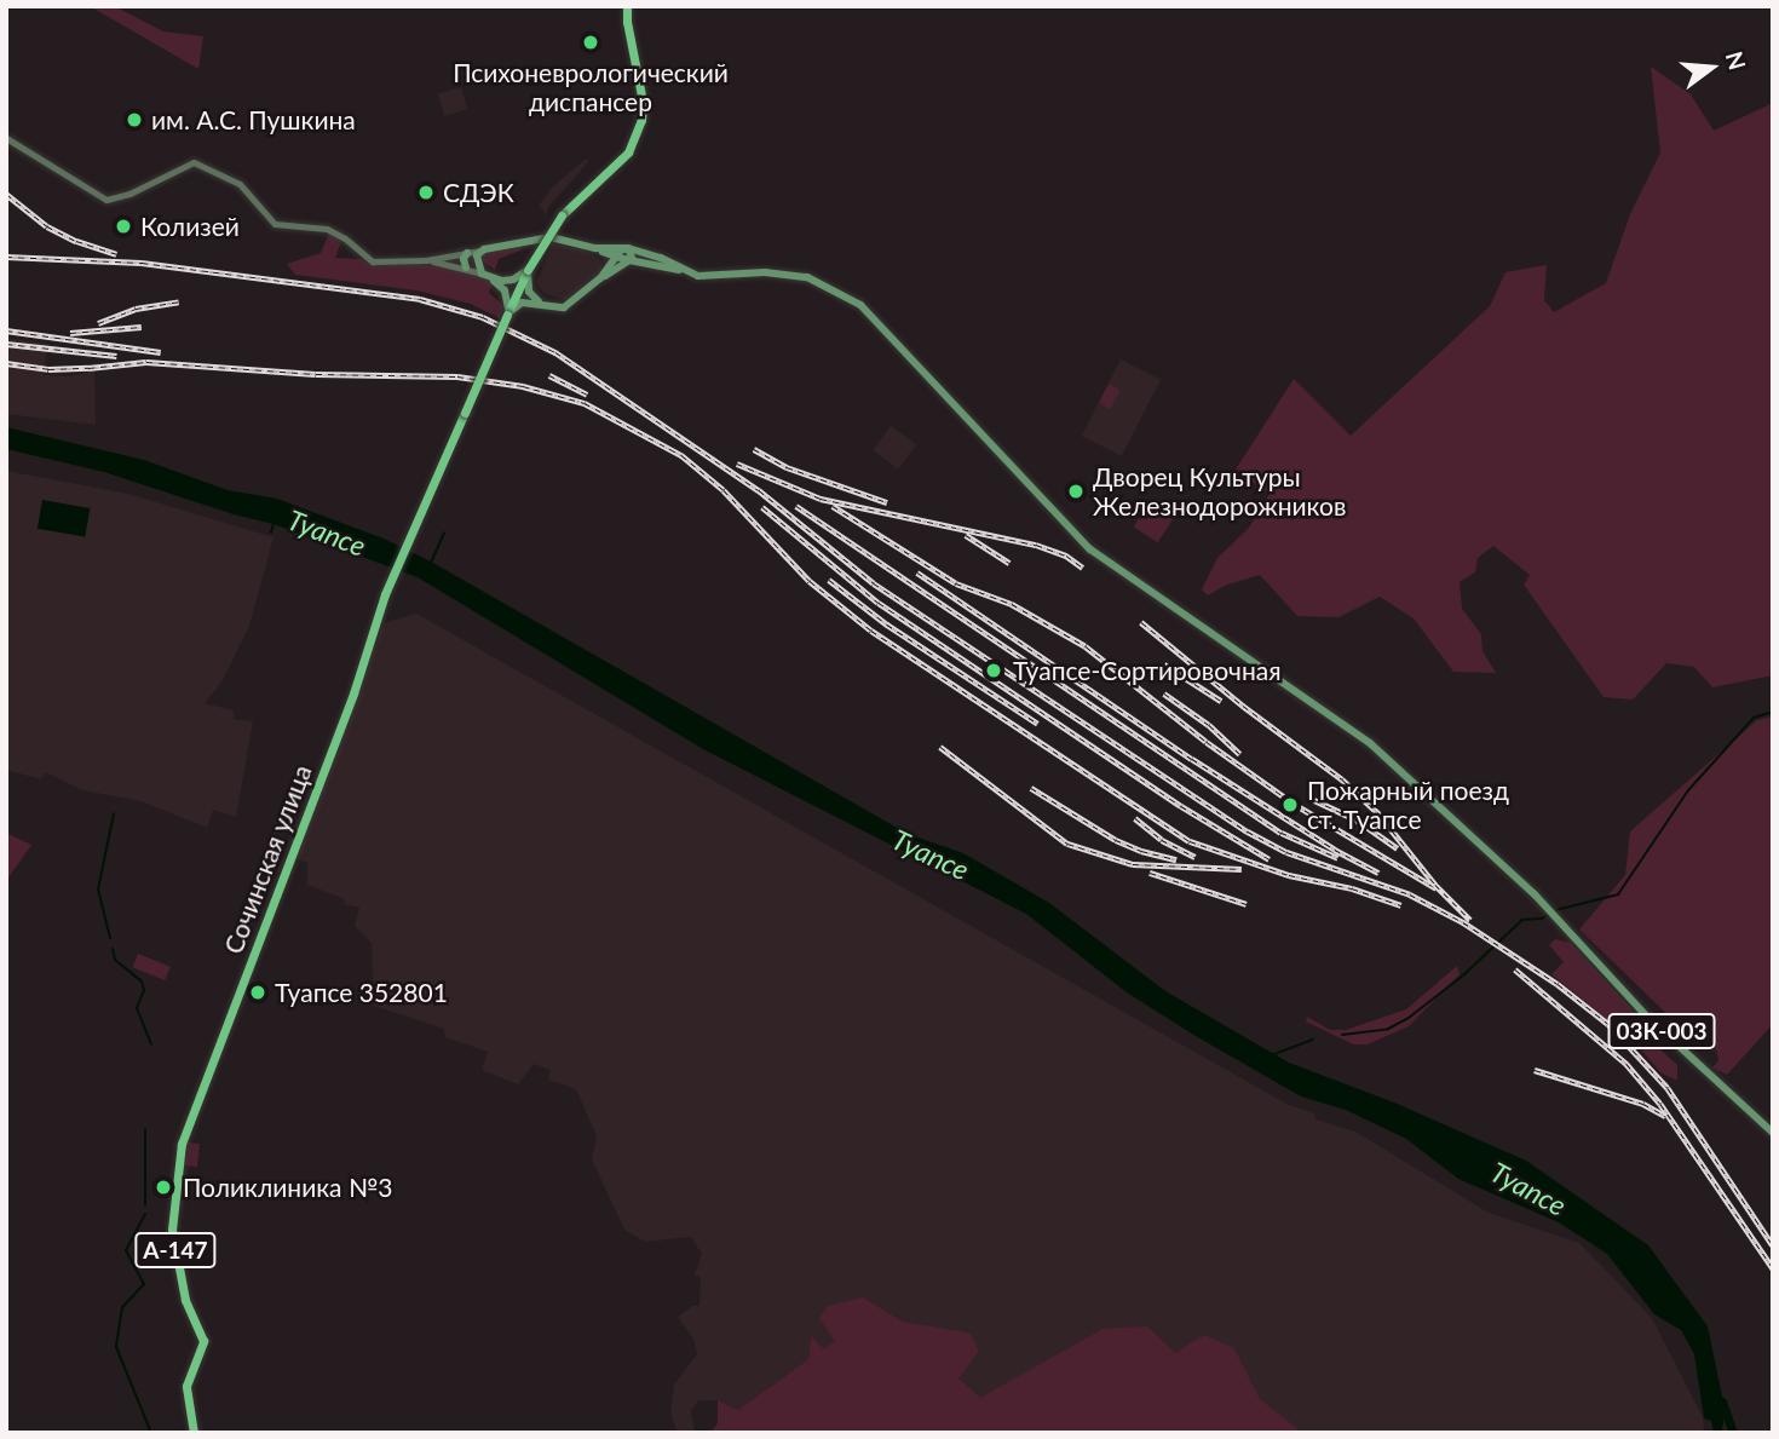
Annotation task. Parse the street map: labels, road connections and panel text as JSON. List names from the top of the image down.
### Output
{
  "streets": {
    "highway": ["Сочинская улица", "А-147"],
    "main road": ["03К-003"]
  },
  "crossings": [
    ["Сочинская улица", "А-147"]
  ],
  "water": ["Туапсе"],
  "places": [
    "Психоневрологический диспансер",
    "им. А.С. Пушкина",
    "СДЭК",
    "Колизей",
    "Дворец Культуры Железнодорожников",
    "Туапсе-Сортировочная",
    "Пожарный поезд ст. Туапсе",
    "Туапсе 352801",
    "Поликлиника №3"
  ],
  "north": "right"
}
